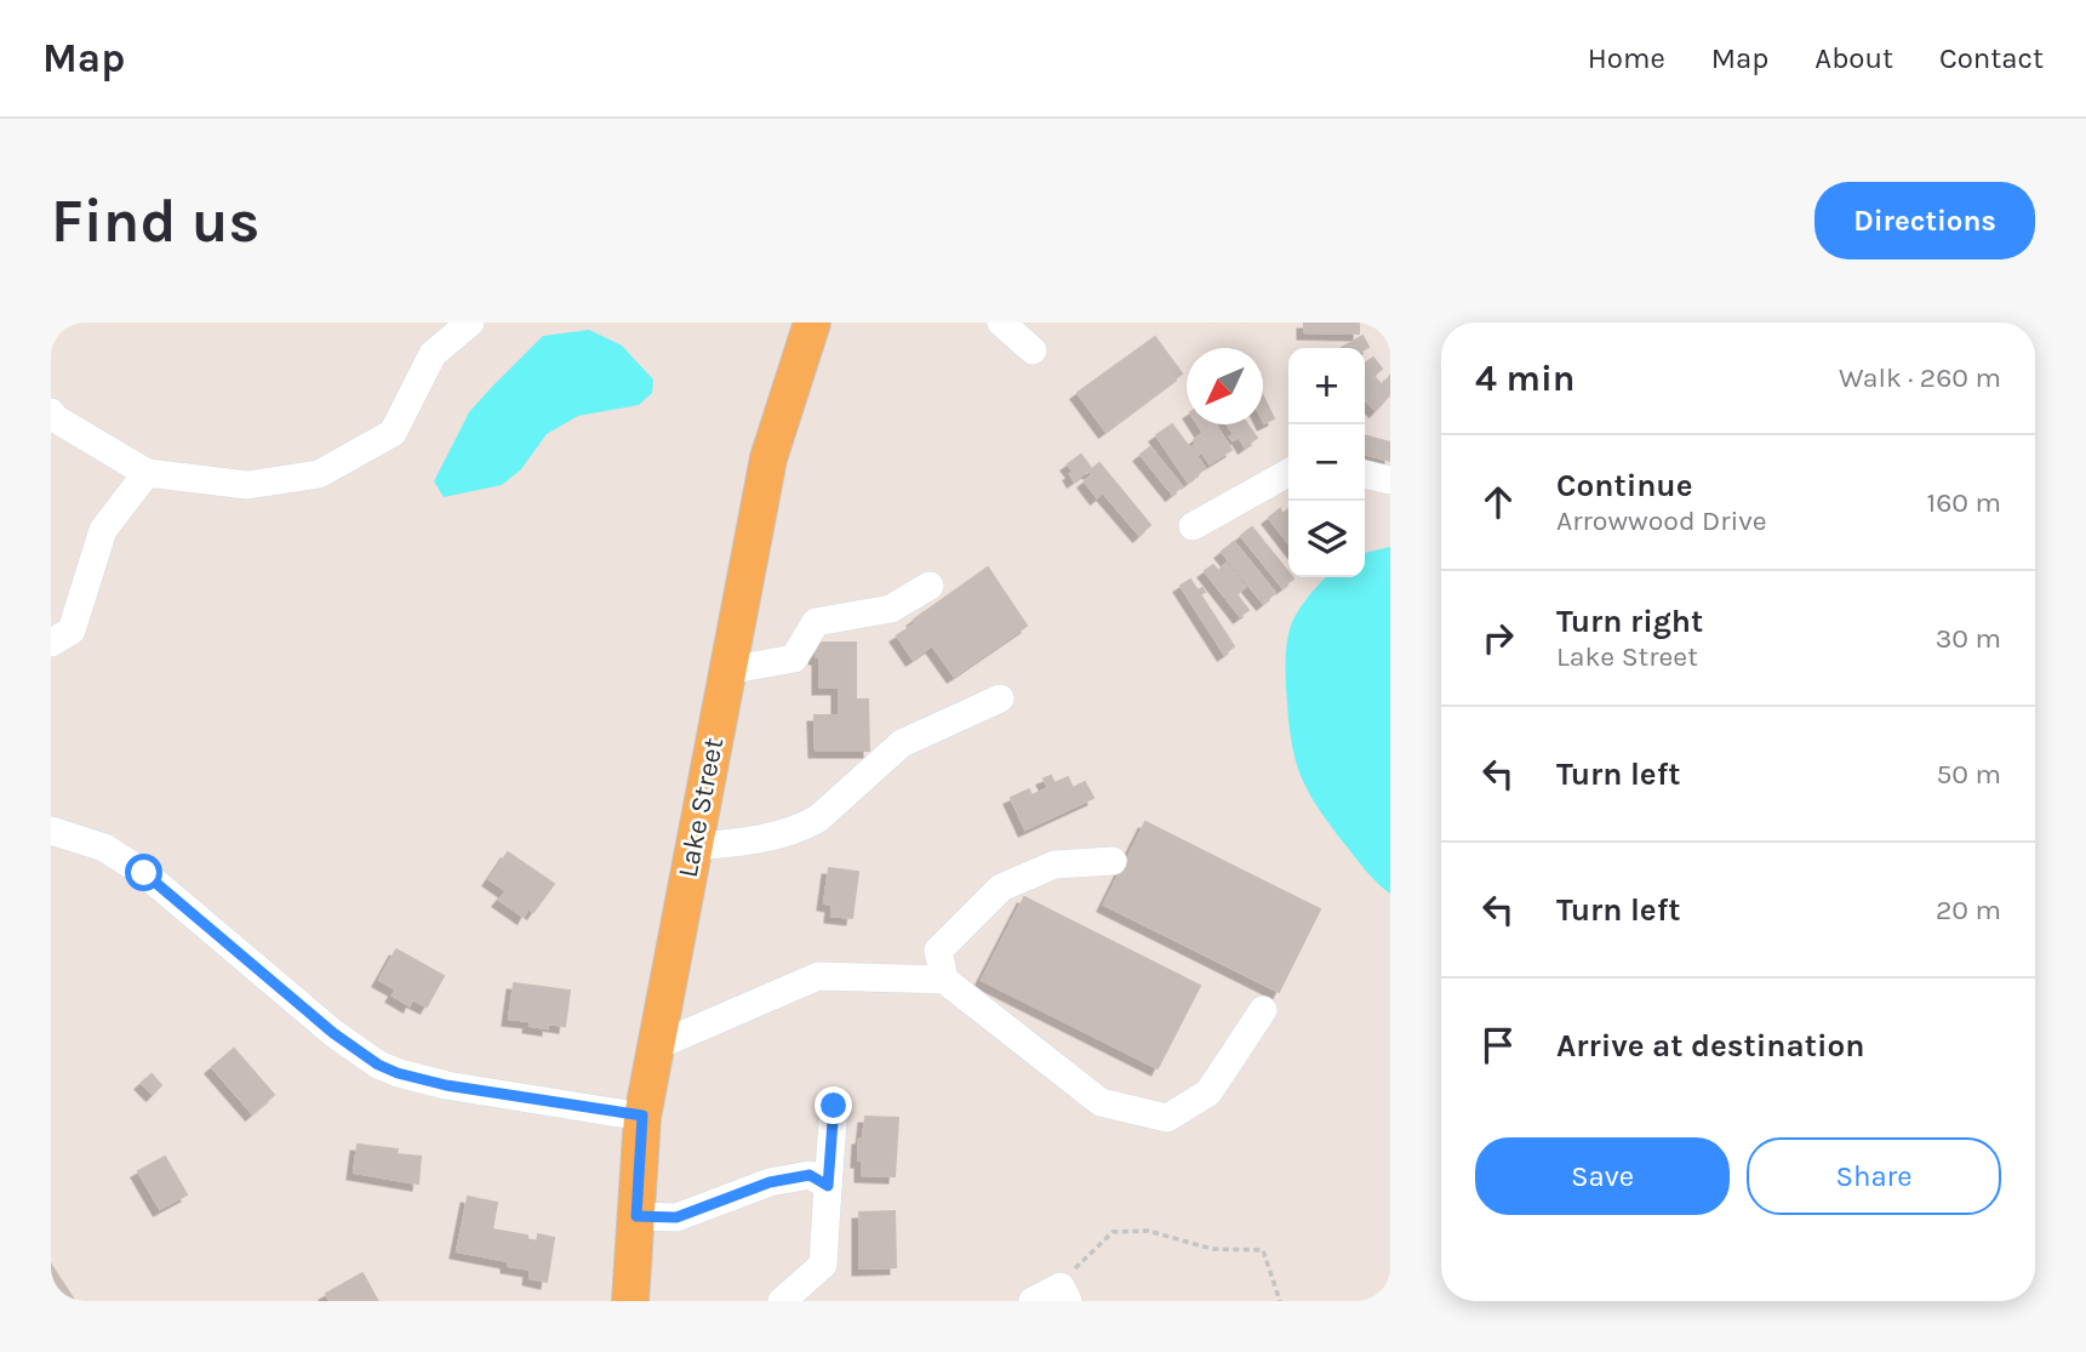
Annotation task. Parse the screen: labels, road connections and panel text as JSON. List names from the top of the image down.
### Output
{
  "streets": {
    "main road": ["Lake Street"]
  },
  "north": "bottom left",
  "page": {
    "header": "Map",
    "nav": [
      "Home",
      "Map",
      "About",
      "Contact"
    ],
    "buttons": [
      "Directions",
      ["Save", "Share"]
    ],
    "title": "Find us",
    "heading": ["4 min", "Walk · 260 m"],
    "map_buttons": ["+", "−"],
    "list": [
      ["Continue", "Arrowwood Drive", "160 m"],
      ["Turn right", "Lake Street", "30 m"],
      ["Turn left", "50 m"],
      ["Turn left", "20 m"],
      "Arrive at destination"
    ]
  }
}
